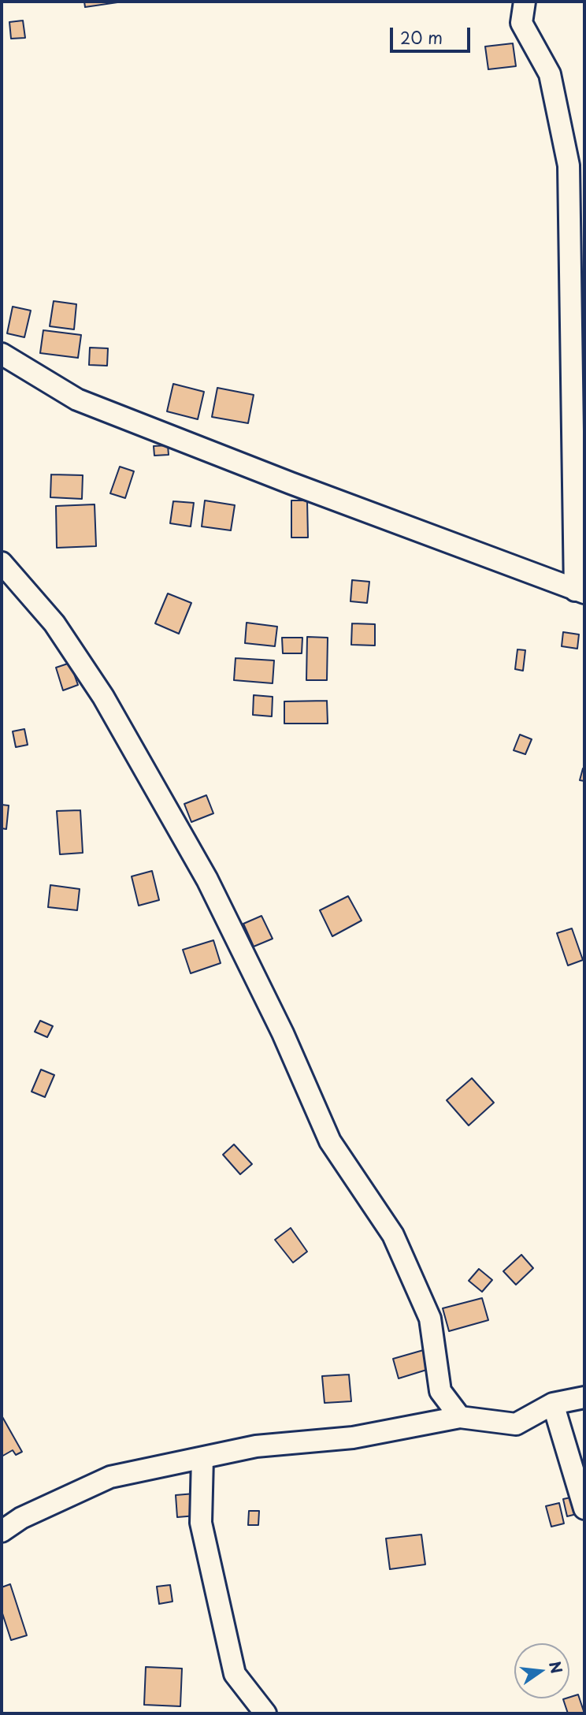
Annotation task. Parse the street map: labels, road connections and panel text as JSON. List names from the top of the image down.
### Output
{
  "scale_bar": "20 m",
  "north": "right"
}
